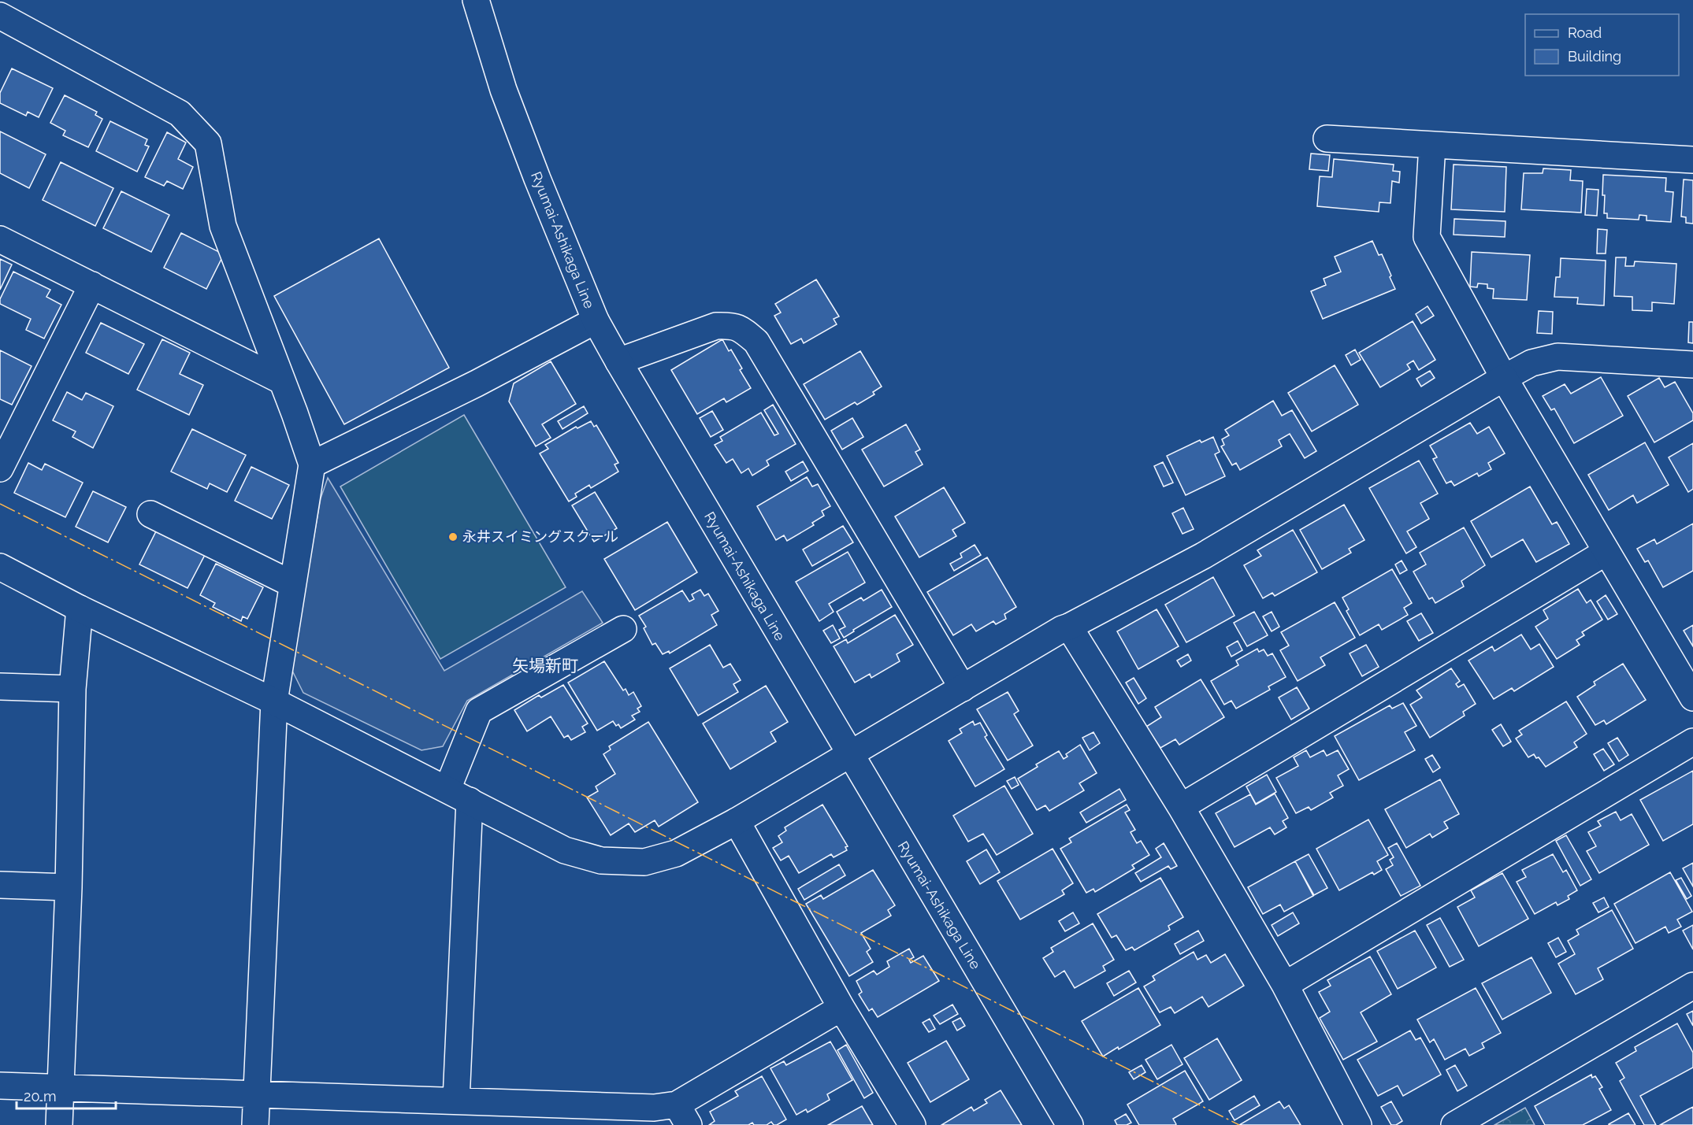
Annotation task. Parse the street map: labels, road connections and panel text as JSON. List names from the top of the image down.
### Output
{
  "streets": {
    "street": ["Ryumai-Ashikaga Line"]
  },
  "districts": ["矢場新町"],
  "places": ["永井スイミングスクール"],
  "legend": ["Road", "Building"],
  "scale_bar": "20 m"
}
